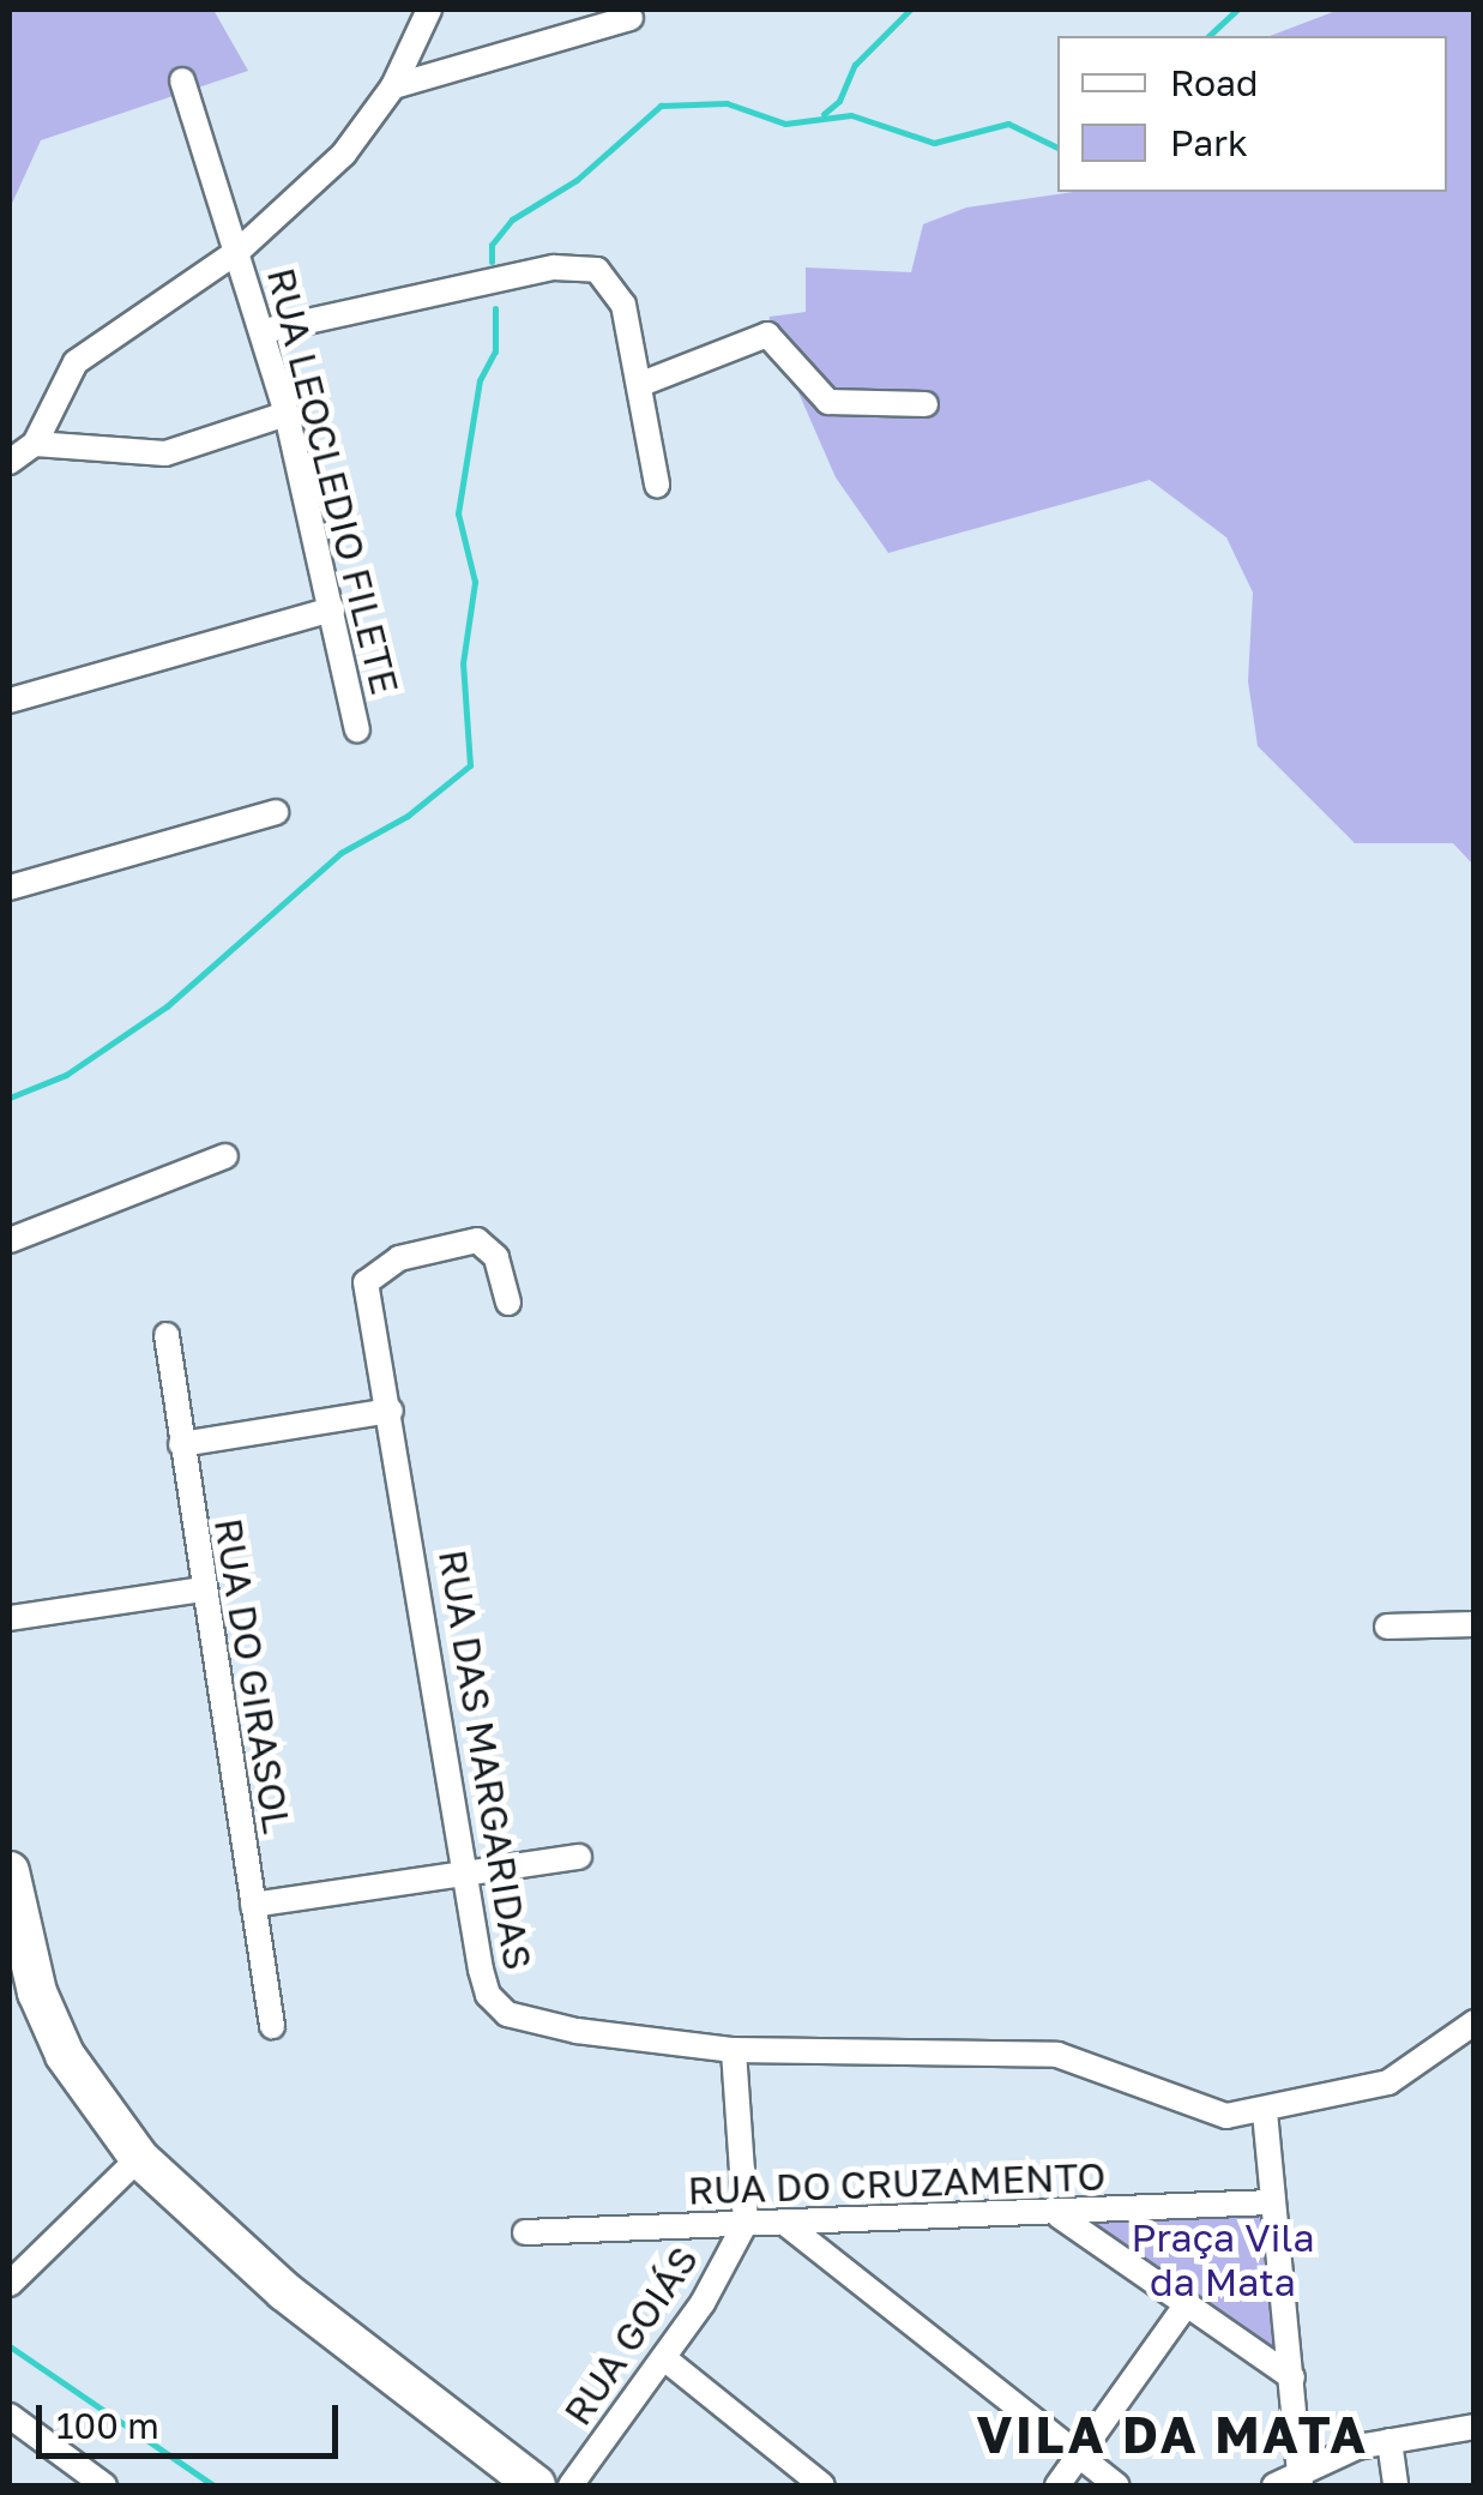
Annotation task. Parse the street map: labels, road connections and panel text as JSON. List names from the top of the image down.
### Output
{
  "streets": {
    "street": [
      "RUA LEOCLEDIO FILETE",
      "RUA DO GIRASOL",
      "RUA DAS MARGARIDAS",
      "RUA DO CRUZAMENTO",
      "RUA GOIÁS"
    ]
  },
  "crossings": [
    ["RUA DO CRUZAMENTO", "RUA GOIÁS"]
  ],
  "districts": ["VILA DA MATA"],
  "parks": ["Praça Vila da Mata"],
  "legend": ["Road", "Park"],
  "scale_bar": "100 m"
}
